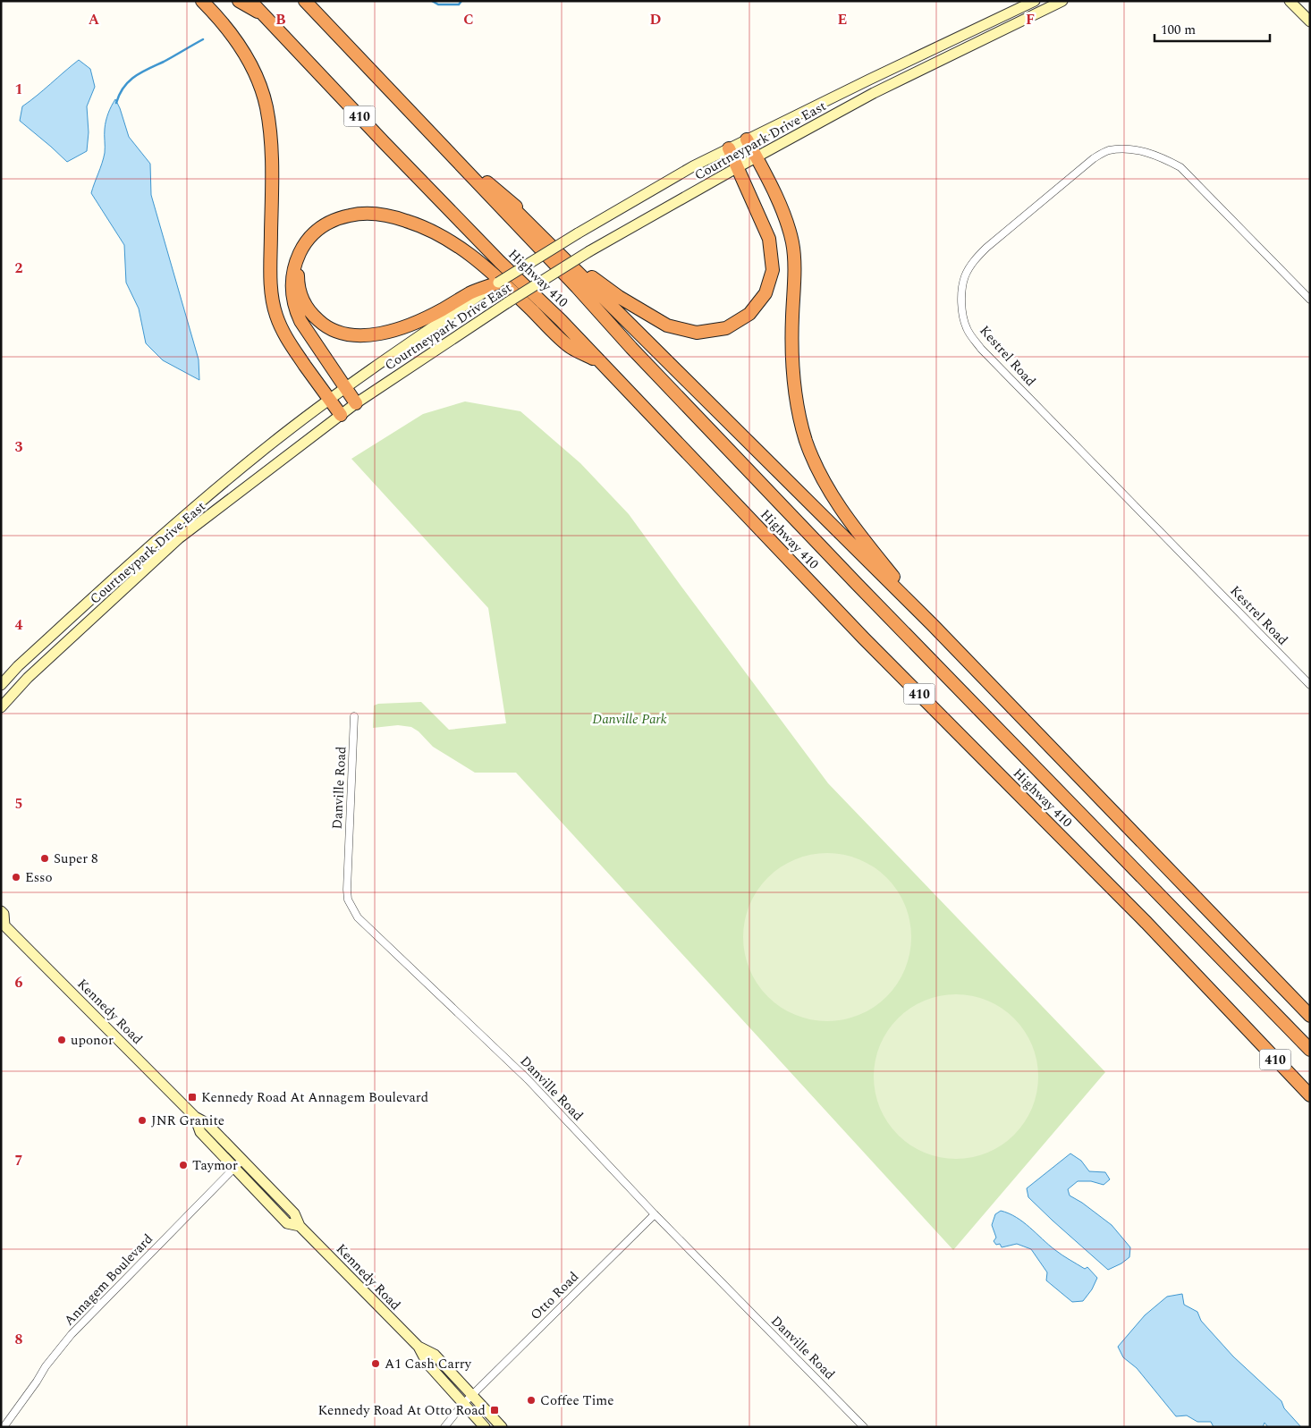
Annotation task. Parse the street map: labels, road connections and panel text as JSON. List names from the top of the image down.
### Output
{
  "streets": {
    "highway": ["410", "Highway 410"],
    "main road": ["Courtneypark Drive East", "Kennedy Road"],
    "street": [
      "Kestrel Road",
      "Danville Road",
      "Annagem Boulevard",
      "Otto Road"
    ]
  },
  "crossings": [
    ["Danville Road", "Otto Road"],
    ["Kennedy Road", "Annagem Boulevard"],
    ["Kennedy Road", "Otto Road"]
  ],
  "parks": ["Danville Park"],
  "places": {
    "other": [
      "Super 8",
      "Esso",
      "uponor",
      "JNR Granite",
      "Taymor",
      "A1 Cash Carry",
      "Coffee Time"
    ],
    "transit": ["Kennedy Road At Annagem Boulevard", "Kennedy Road At Otto Road"]
  },
  "scale_bar": "100 m",
  "grid": {
    "columns": [
      "A",
      "B",
      "C",
      "D",
      "E",
      "F"
    ],
    "rows": [
      "1",
      "2",
      "3",
      "4",
      "5",
      "6",
      "7",
      "8"
    ]
  }
}
